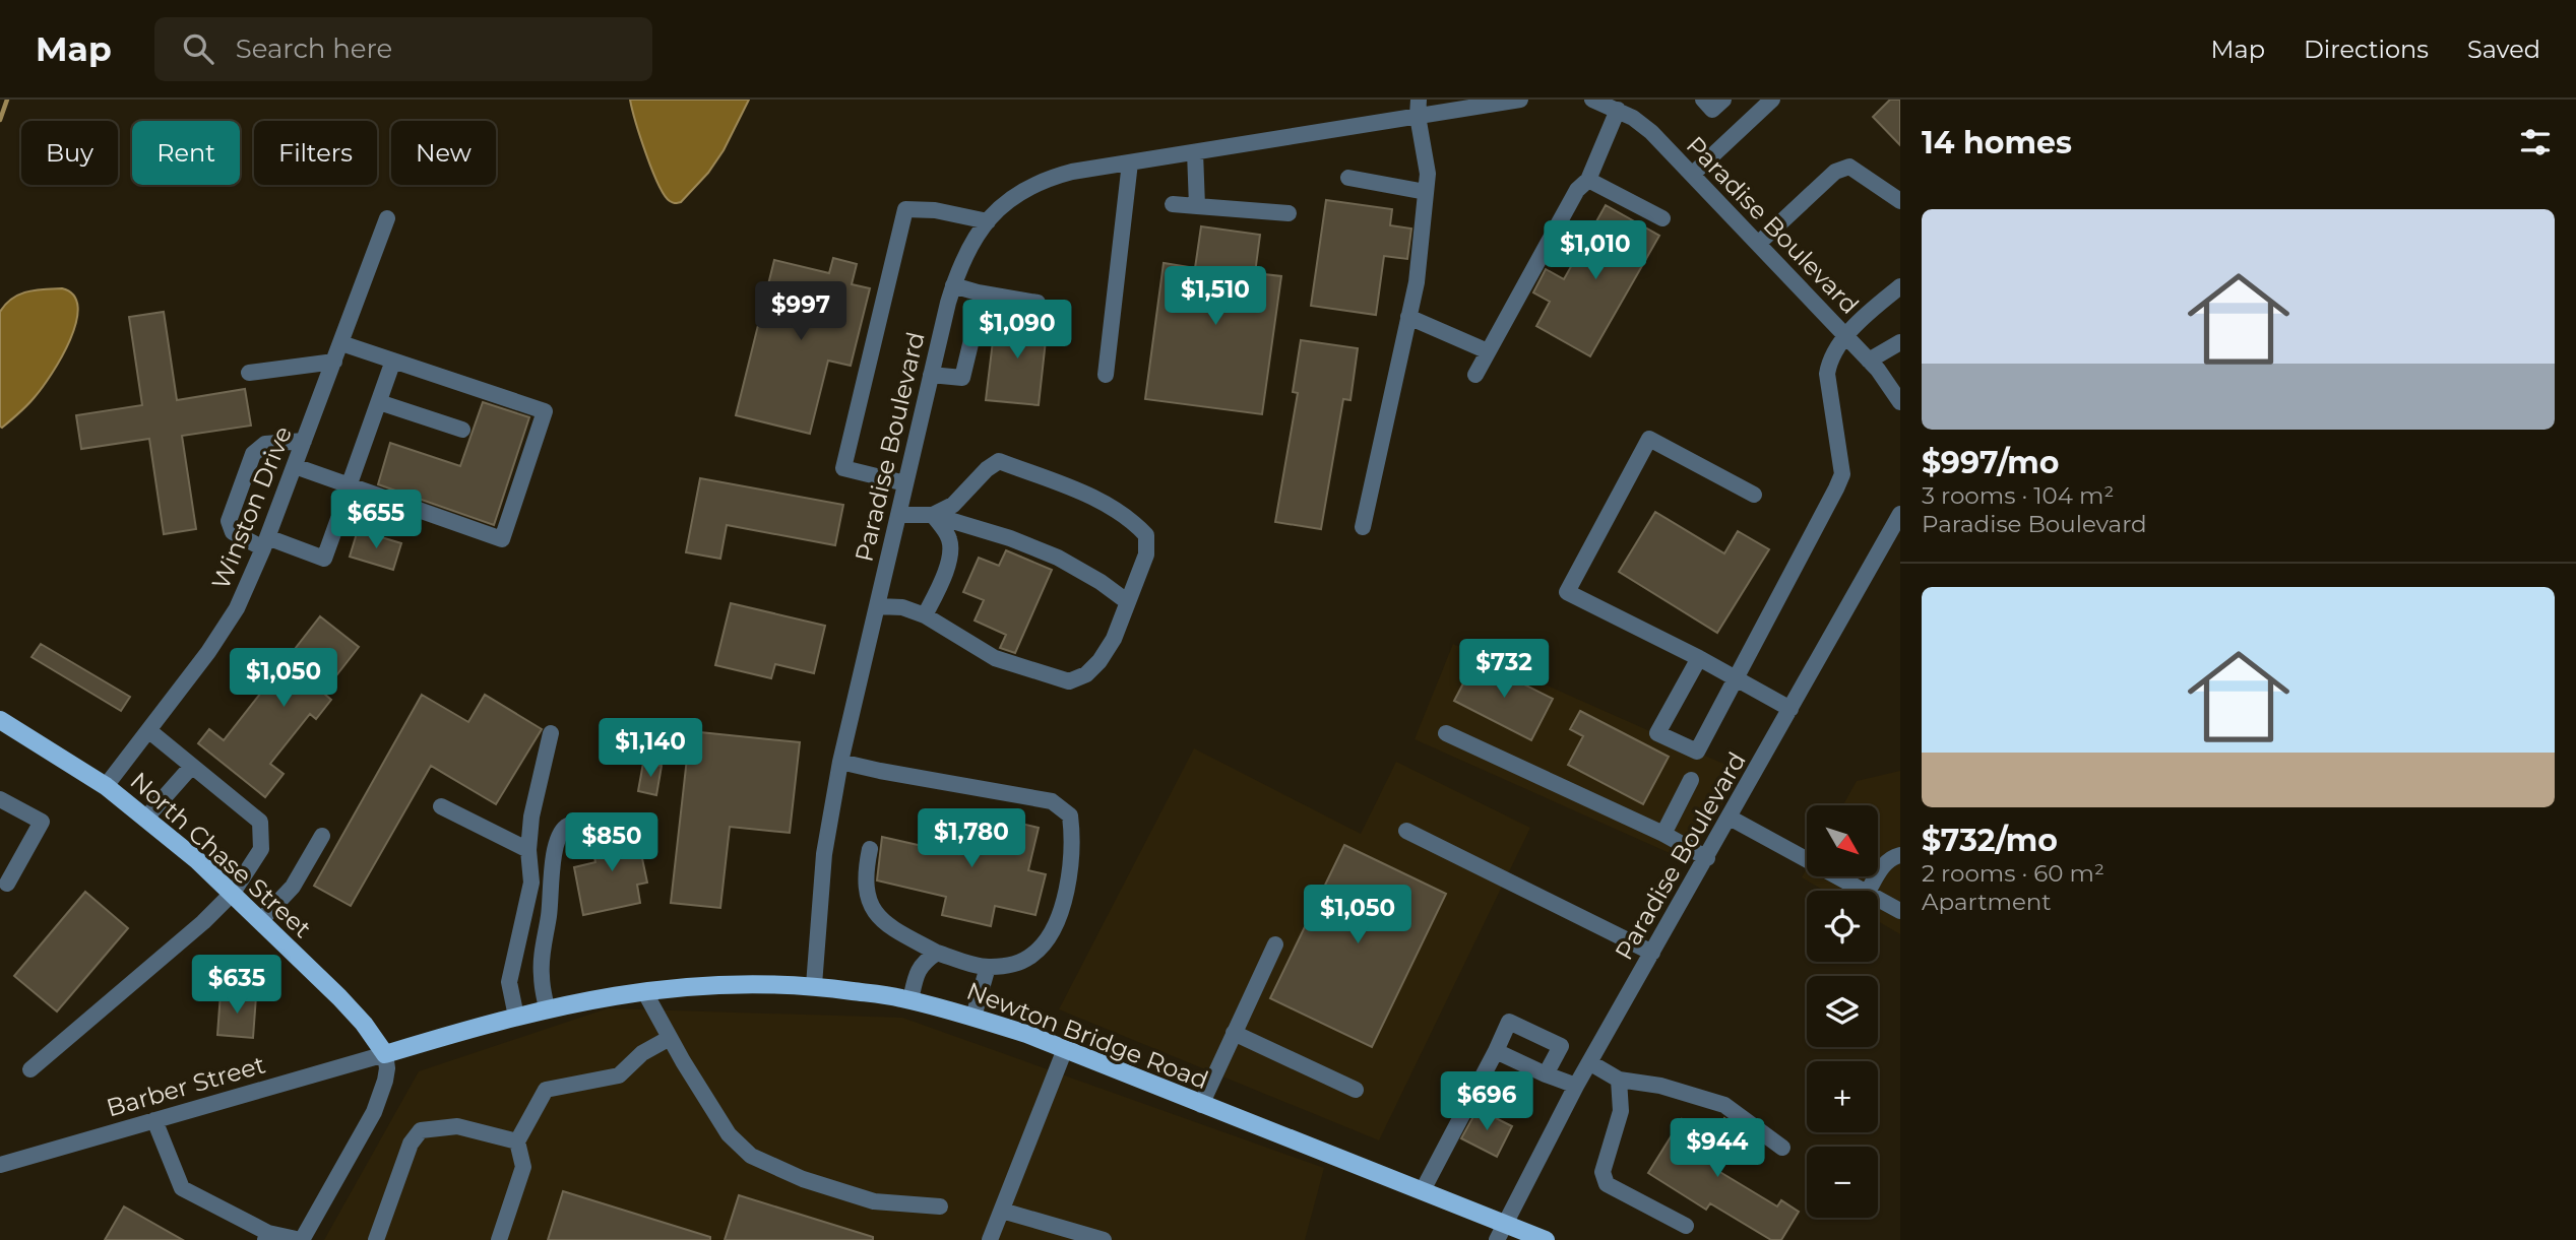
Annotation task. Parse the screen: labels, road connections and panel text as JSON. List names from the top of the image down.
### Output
{
  "streets": {
    "main road": ["North Chase Street", "Newton Bridge Road"],
    "street": ["Paradise Boulevard", "Winston Drive", "Barber Street"]
  },
  "crossings": [
    ["Paradise Boulevard", "Newton Bridge Road"],
    ["Winston Drive", "North Chase Street"],
    ["North Chase Street", "Newton Bridge Road"],
    ["North Chase Street", "Barber Street"],
    ["Newton Bridge Road", "Barber Street"]
  ],
  "north": "bottom right",
  "page": {
    "header": "Map",
    "search": "Search here",
    "nav": ["Map", "Directions", "Saved"],
    "heading": "14 homes",
    "chip": [
      "Buy",
      "Rent",
      "Filters",
      "New"
    ],
    "list": [
      {
        "name": "$997/mo",
        "note": "3 rooms · 104 m² · Paradise Boulevard"
      },
      {
        "name": "$732/mo",
        "note": "2 rooms · 60 m² · Apartment"
      }
    ],
    "price": [
      "$1,010",
      "$1,510",
      "$997",
      "$1,090",
      "$655",
      "$732",
      "$1,050",
      "$1,140",
      "$1,780",
      "$850",
      "$1,050",
      "$635",
      "$696",
      "$944"
    ],
    "map_buttons": ["+", "−"]
  }
}
